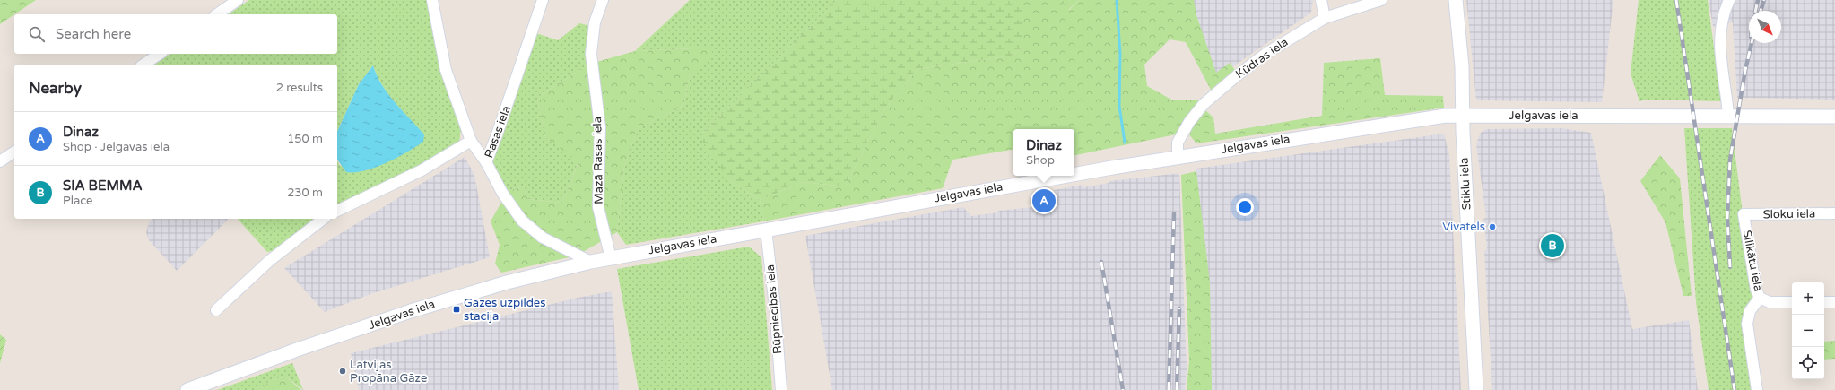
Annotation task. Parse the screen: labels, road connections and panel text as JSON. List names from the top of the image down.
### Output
{
  "streets": {
    "street": [
      "Kūdras iela",
      "Jelgavas iela",
      "Rasas iela",
      "Mazā Rasas iela",
      "Stiklu iela",
      "Sloku iela",
      "Silikātu iela",
      "Rūpniecības iela"
    ]
  },
  "crossings": [
    ["Kūdras iela", "Jelgavas iela"],
    ["Jelgavas iela", "Rasas iela"],
    ["Jelgavas iela", "Mazā Rasas iela"],
    ["Jelgavas iela", "Stiklu iela"],
    ["Jelgavas iela", "Rūpniecības iela"],
    ["Sloku iela", "Silikātu iela"]
  ],
  "places": {
    "other": ["Vivatels", "Latvijas Propāna Gāze"],
    "transit": ["Gāzes uzpildes stacija"]
  },
  "north": "bottom right",
  "page": {
    "search": "Search here",
    "heading": ["Nearby", "2 results"],
    "list": [
      {
        "mark": "A",
        "name": "Dinaz",
        "note": "Shop · Jelgavas iela",
        "value": "150 m"
      },
      {
        "mark": "B",
        "name": "SIA BEMMA",
        "note": "Place",
        "value": "230 m"
      }
    ],
    "popup": ["Dinaz", "Shop"],
    "pins": ["A", "B"],
    "map_buttons": ["+", "−"]
  }
}
